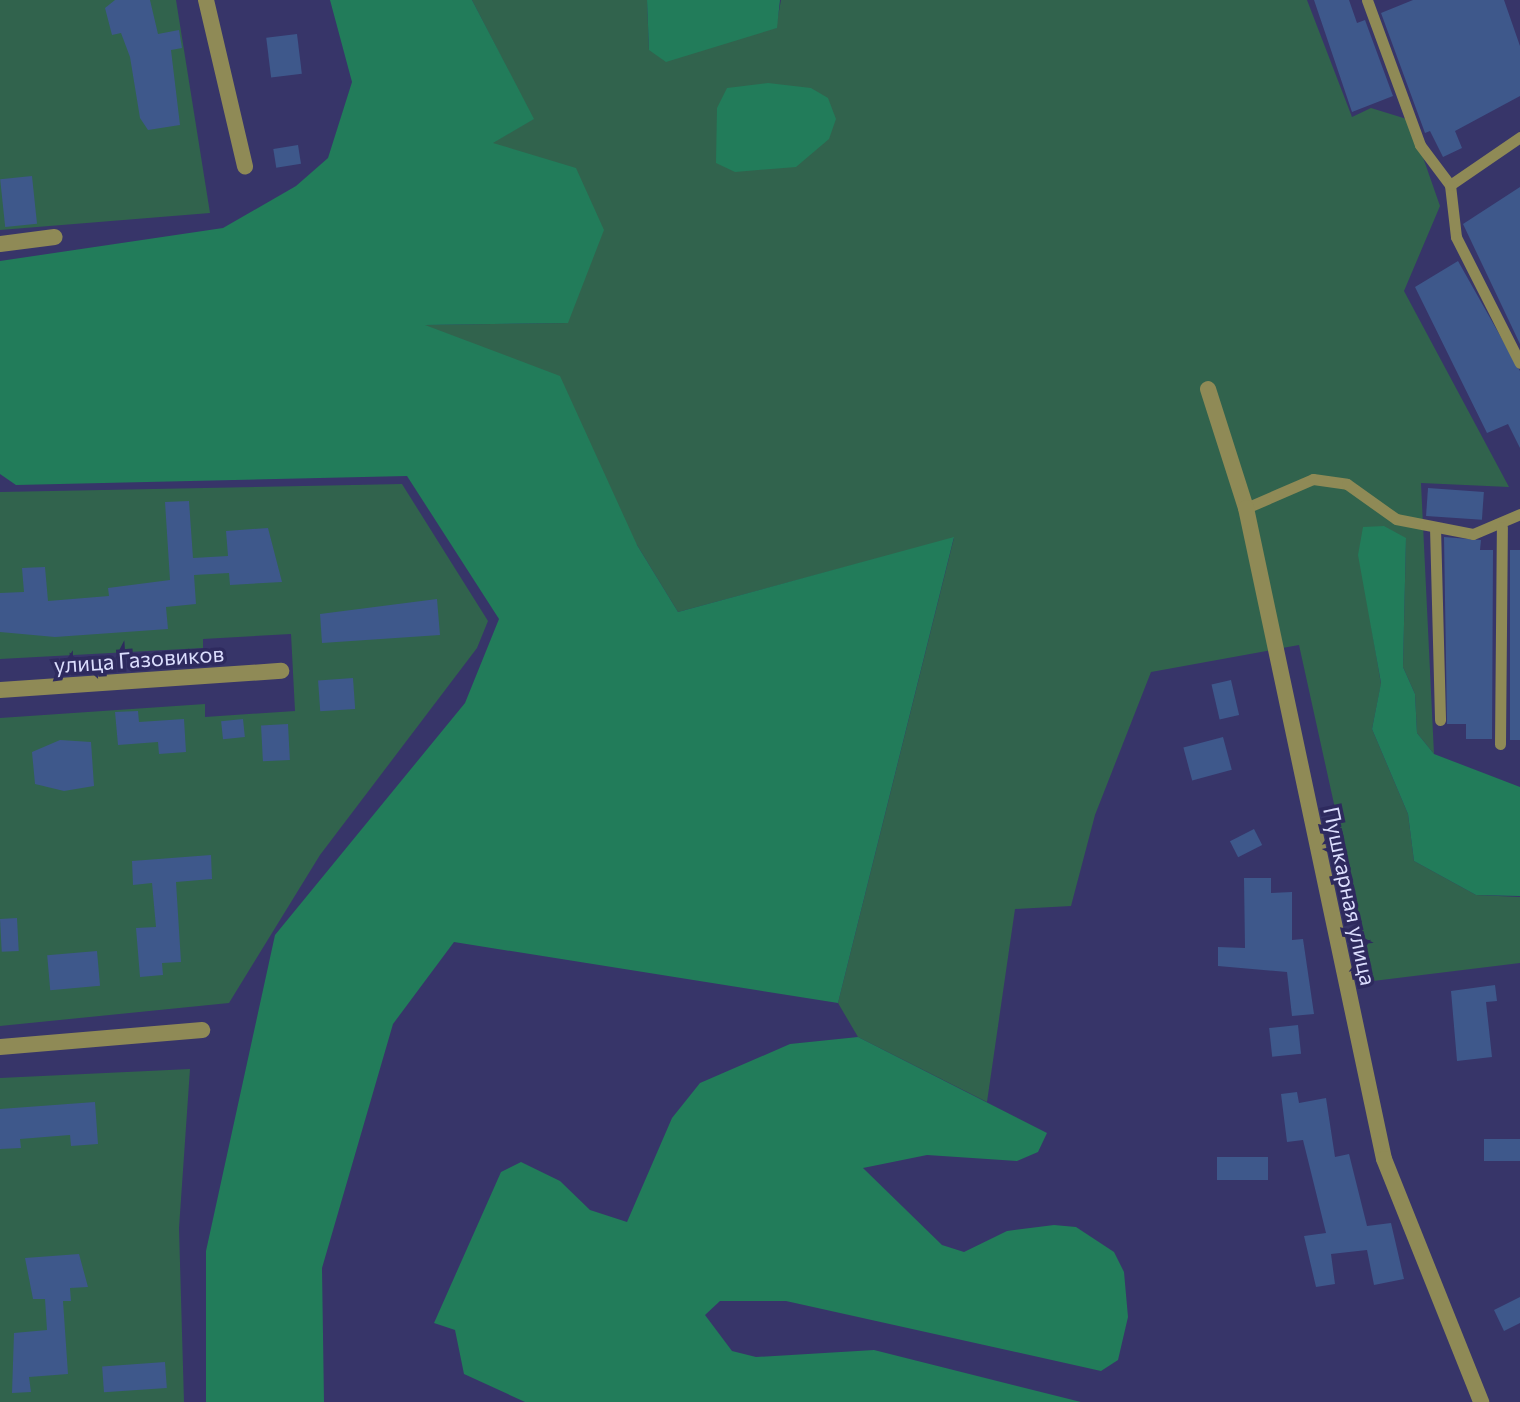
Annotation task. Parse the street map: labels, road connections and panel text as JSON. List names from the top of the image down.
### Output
{
  "streets": {
    "street": ["улица Газовиков", "Пушкарная улица"]
  }
}
